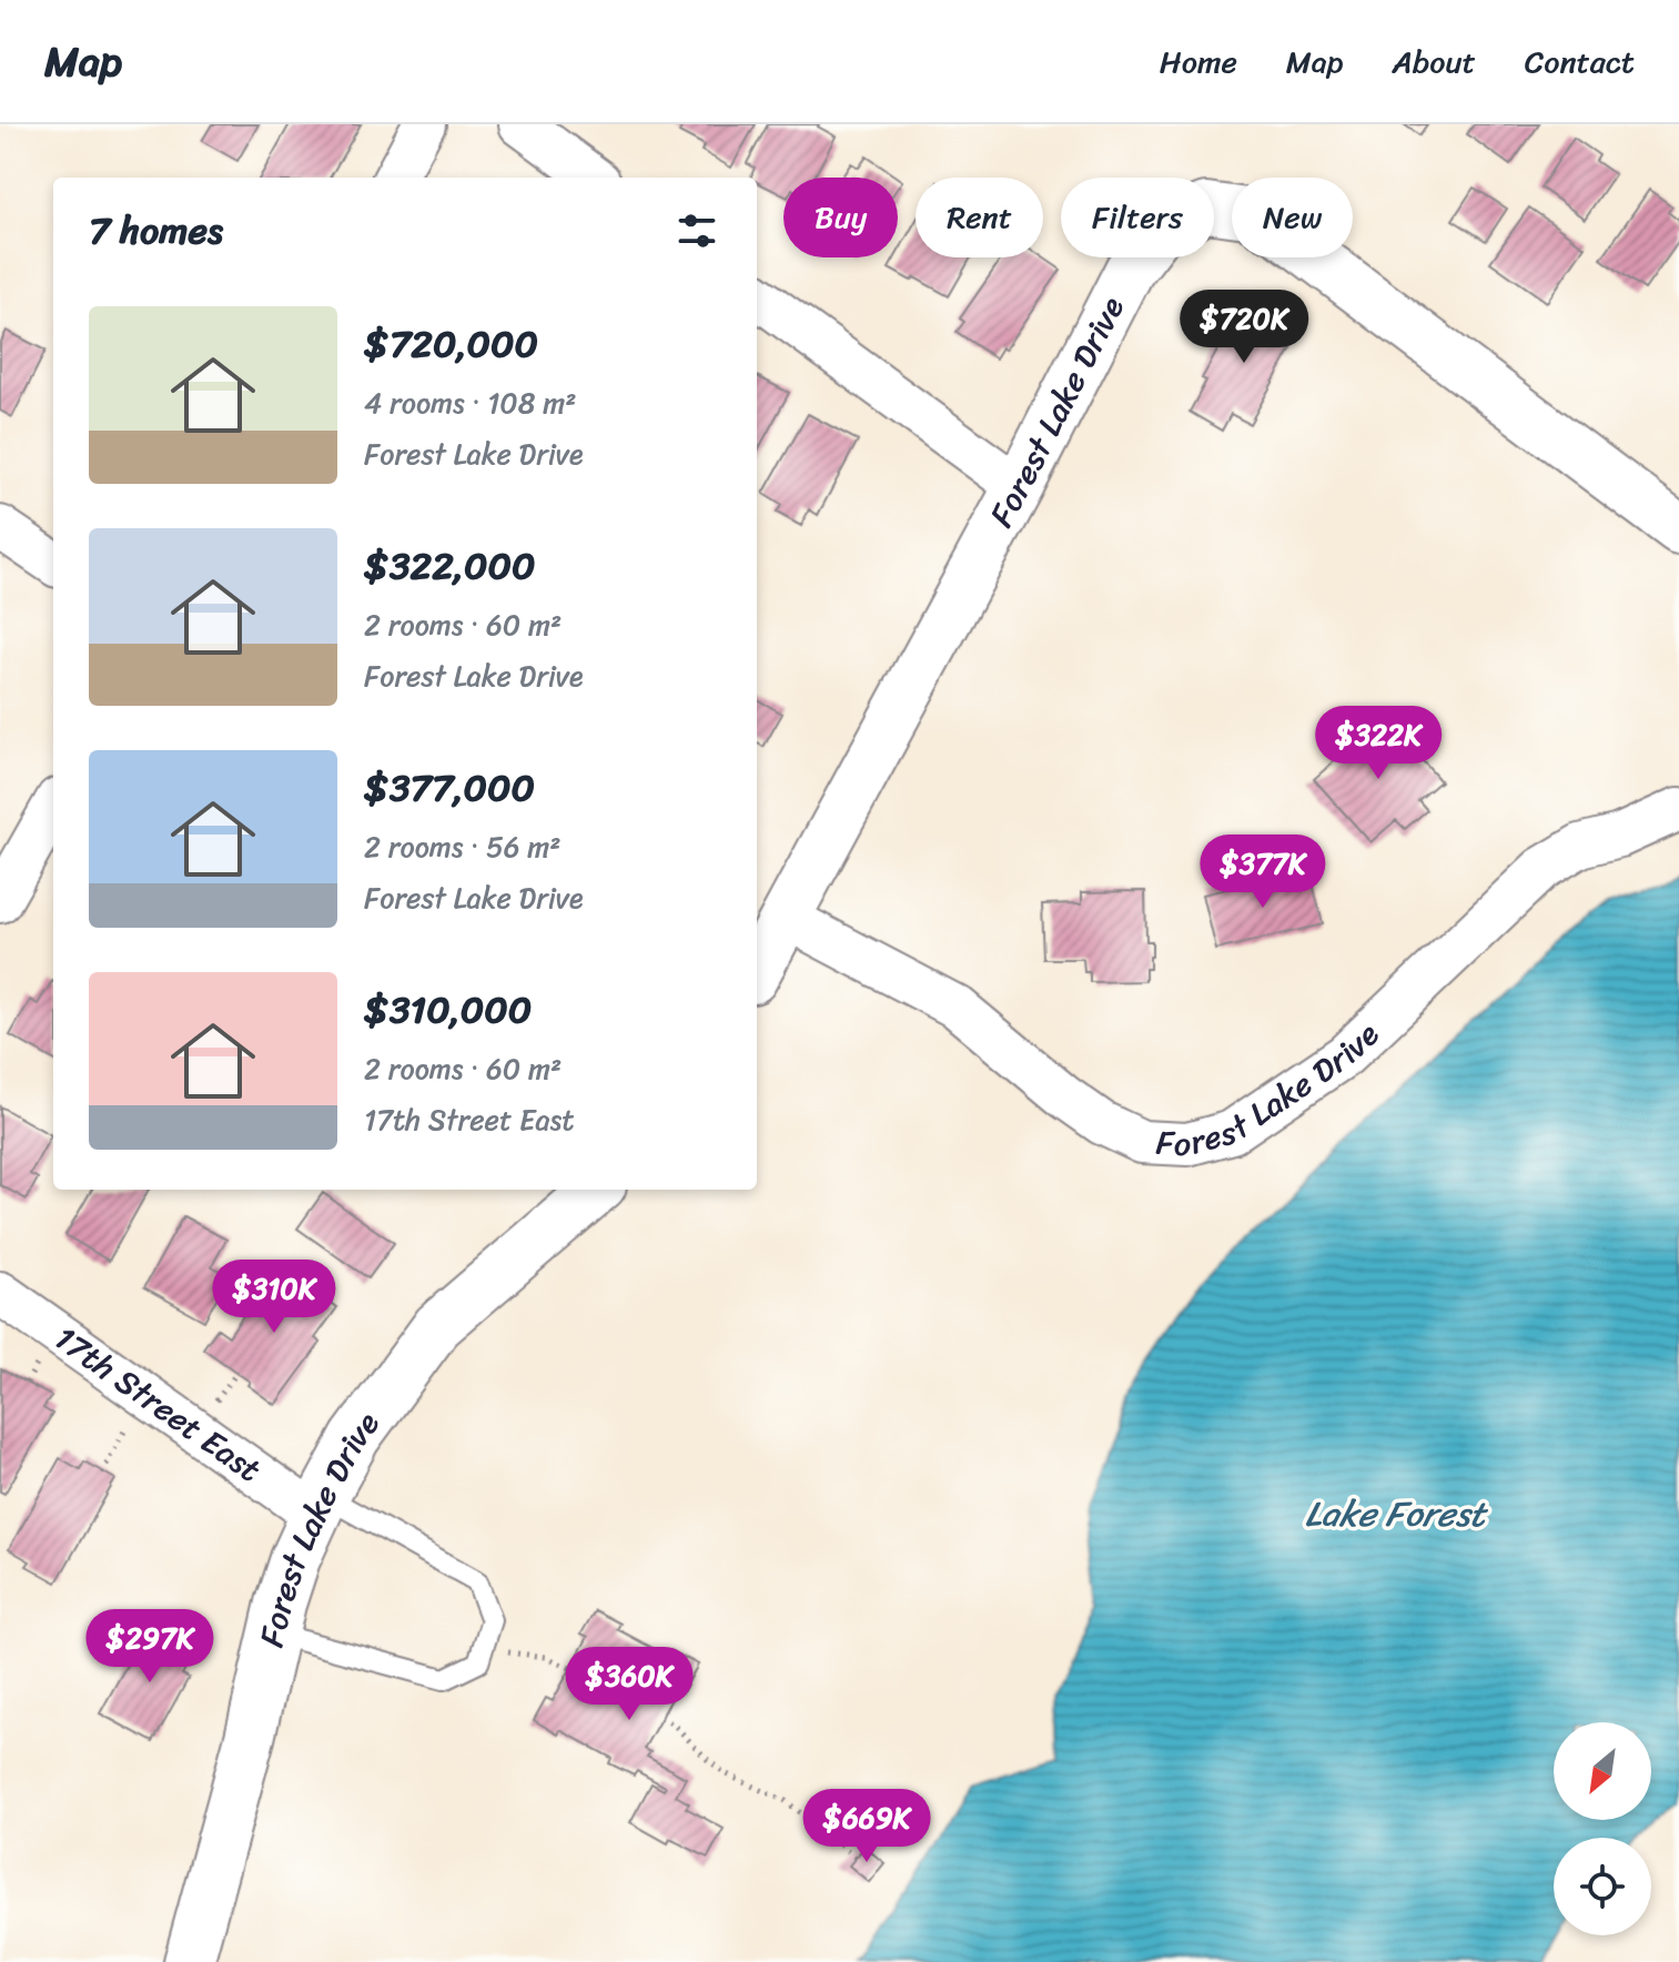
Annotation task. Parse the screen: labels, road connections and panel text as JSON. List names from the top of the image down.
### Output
{
  "streets": {
    "street": ["Forest Lake Drive", "17th Street East"]
  },
  "crossings": [
    ["Forest Lake Drive", "17th Street East"]
  ],
  "water": ["Lake Forest"],
  "north": "bottom left",
  "page": {
    "header": "Map",
    "nav": [
      "Home",
      "Map",
      "About",
      "Contact"
    ],
    "chip": [
      "Buy",
      "Rent",
      "Filters",
      "New"
    ],
    "heading": "7 homes",
    "list": [
      {
        "name": "$720,000",
        "note": "4 rooms · 108 m² · Forest Lake Drive"
      },
      {
        "name": "$322,000",
        "note": "2 rooms · 60 m² · Forest Lake Drive"
      },
      {
        "name": "$377,000",
        "note": "2 rooms · 56 m² · Forest Lake Drive"
      },
      {
        "name": "$310,000",
        "note": "2 rooms · 60 m² · 17th Street East"
      }
    ],
    "price": [
      "$720K",
      "$322K",
      "$377K",
      "$310K",
      "$297K",
      "$360K",
      "$669K"
    ]
  }
}
